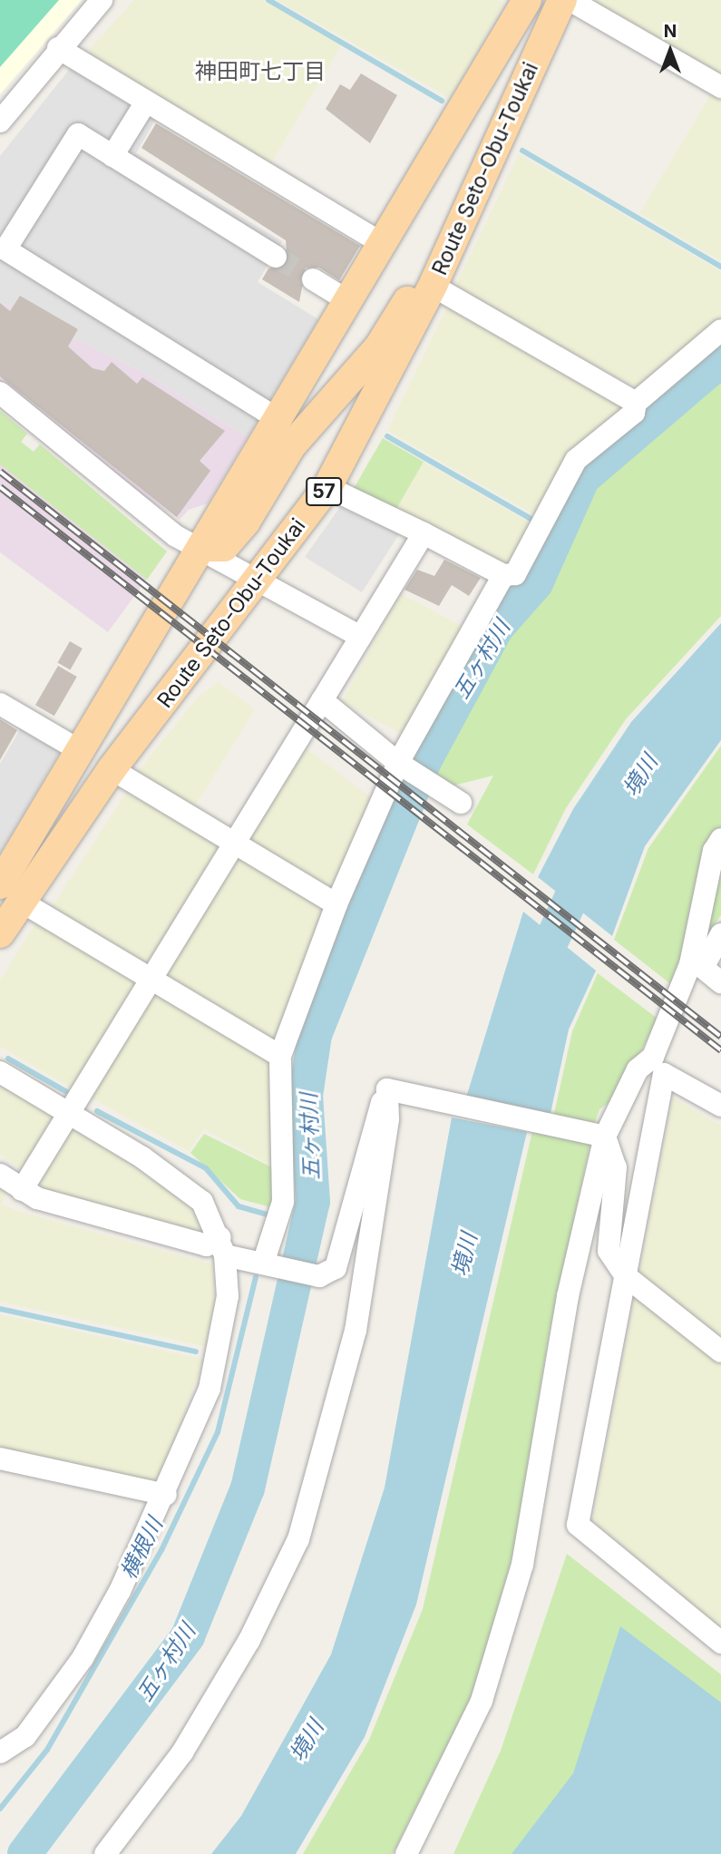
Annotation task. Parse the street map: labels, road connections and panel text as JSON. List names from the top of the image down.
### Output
{
  "streets": {
    "main road": ["Route Seto-Obu-Toukai", "57"]
  },
  "crossings": [
    ["Route Seto-Obu-Toukai", "57"]
  ],
  "districts": ["神田町七丁目"],
  "water": ["五ヶ村川", "境川", "横根川"],
  "north": "top"
}
